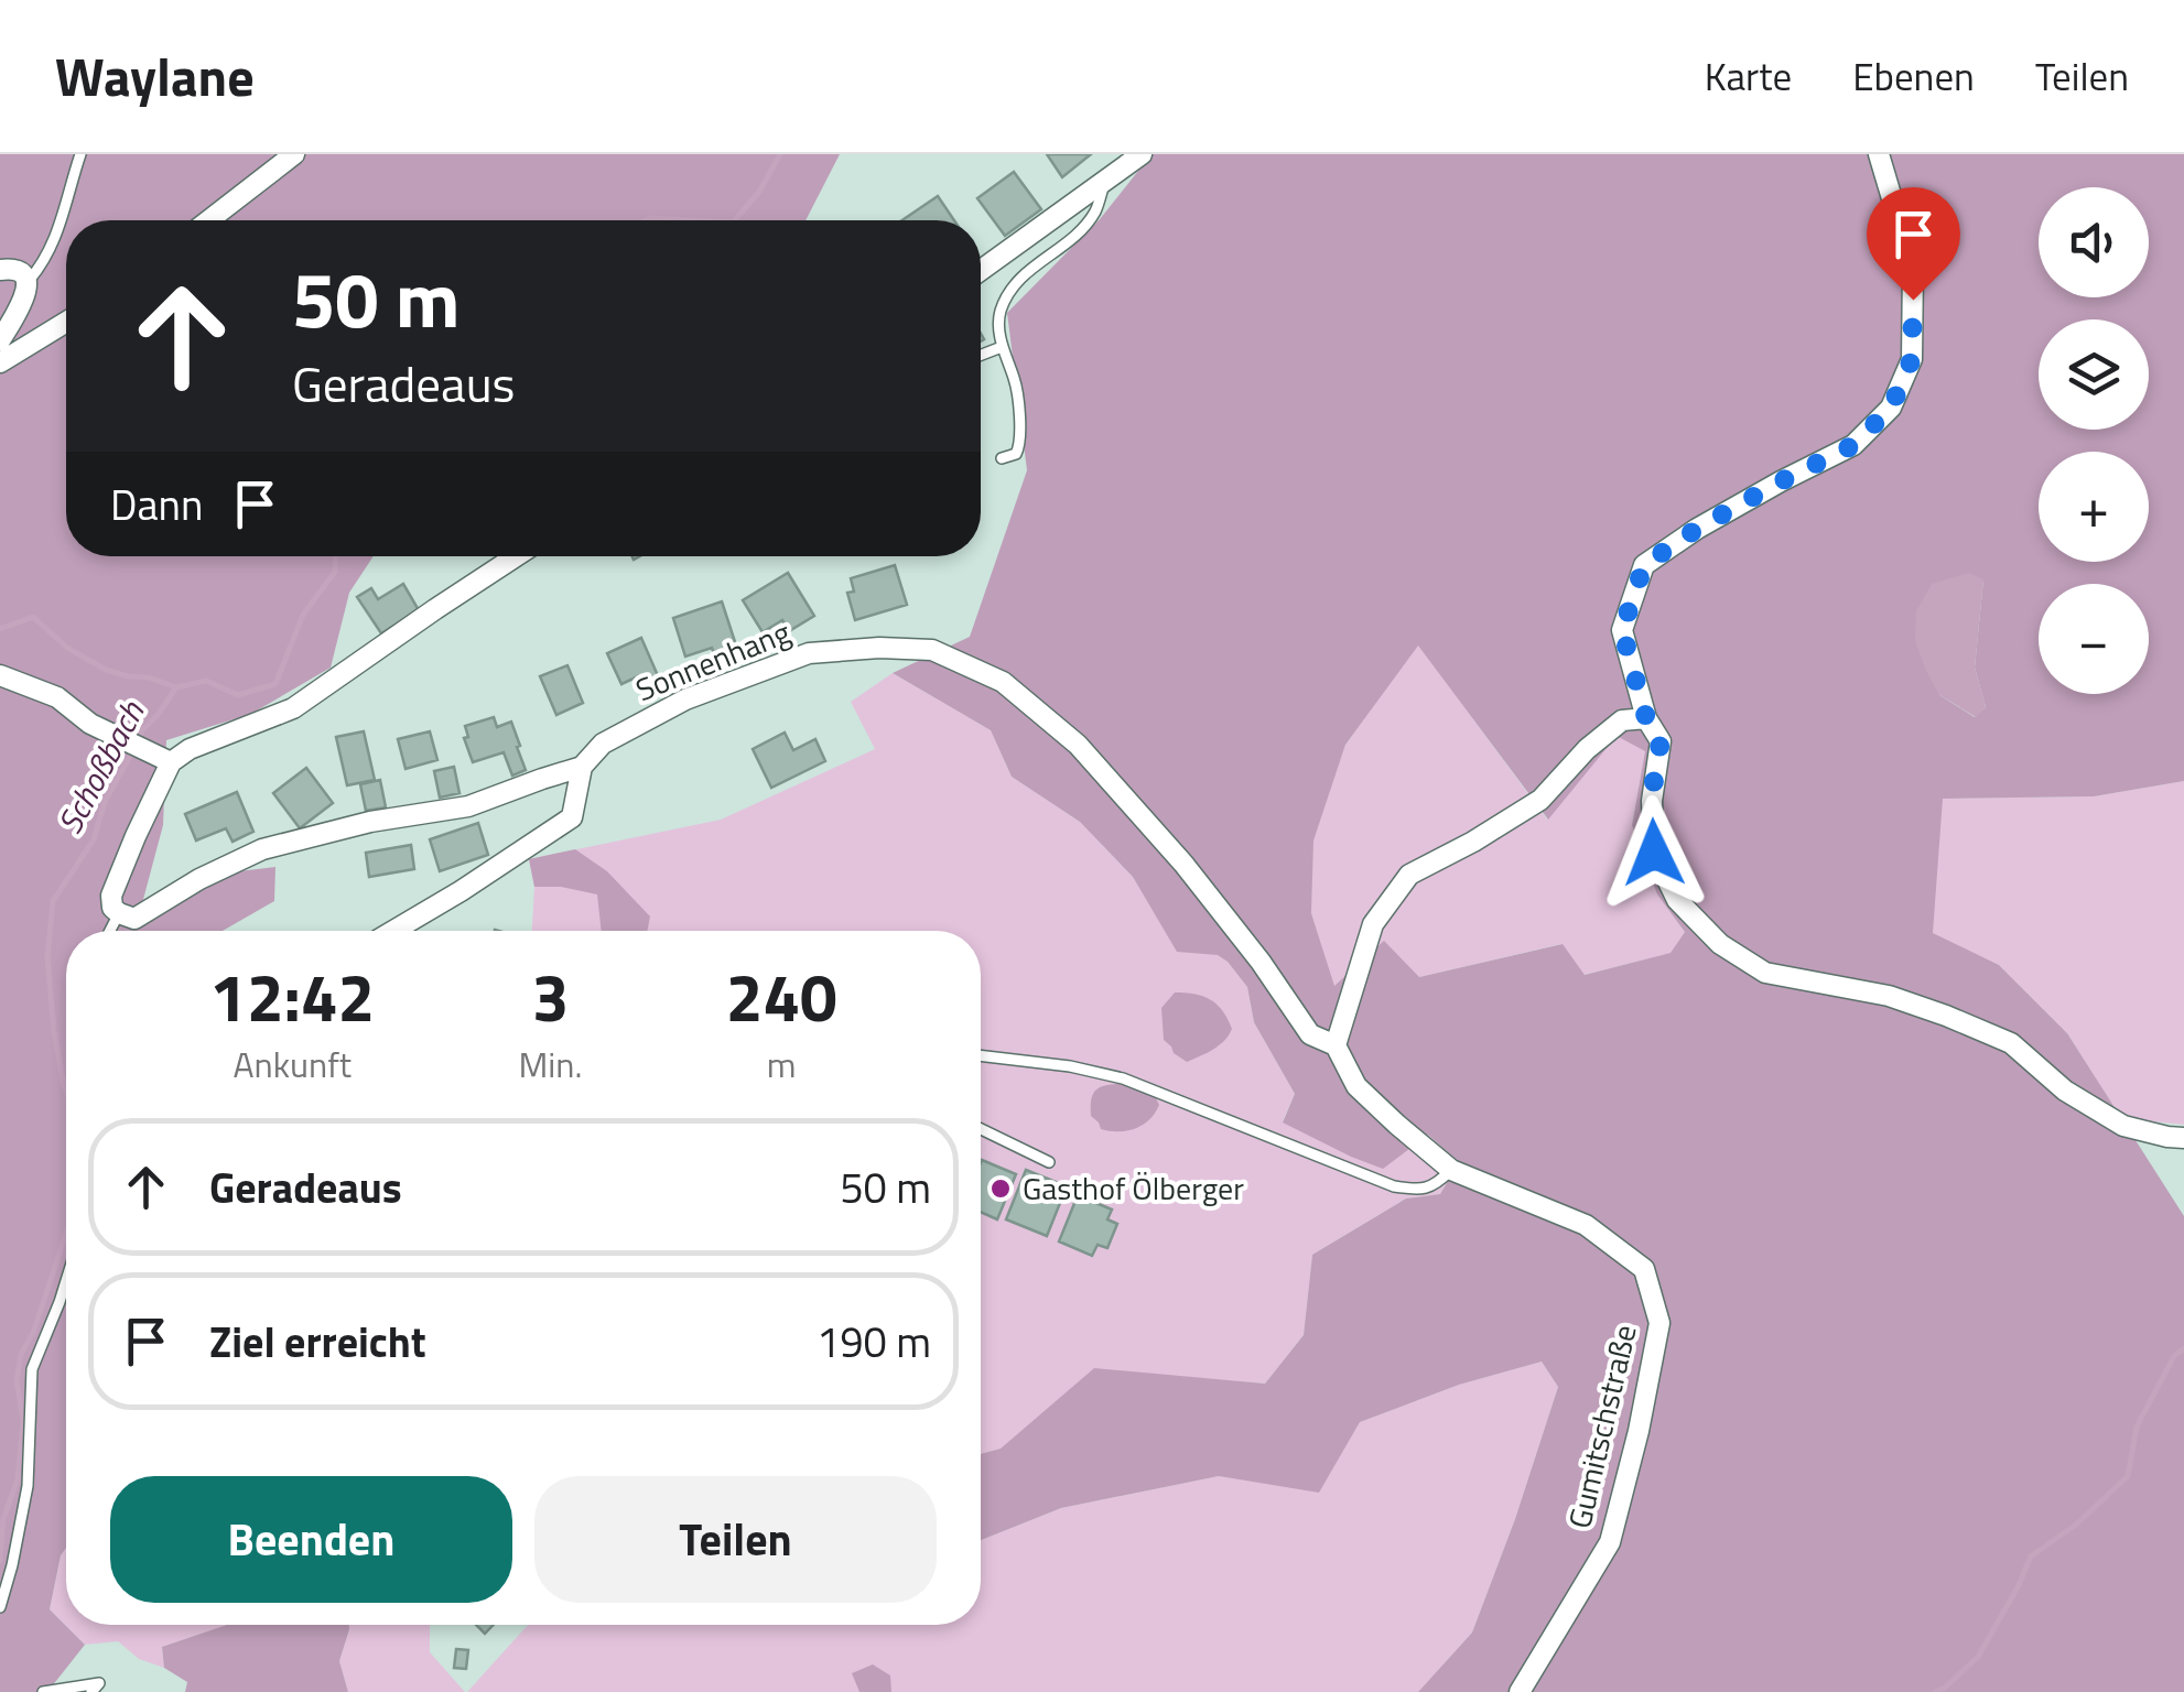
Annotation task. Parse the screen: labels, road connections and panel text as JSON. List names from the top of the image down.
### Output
{
  "streets": {
    "street": ["Sonnenhang", "Gumitschstraße"]
  },
  "crossings": [
    ["Sonnenhang", "Gumitschstraße"]
  ],
  "water": ["Schoßbach"],
  "places": ["Gasthof Ölberger"],
  "page": {
    "header": "Waylane",
    "nav": ["Karte", "Ebenen", "Teilen"],
    "map_buttons": ["+", "−"],
    "turn": ["50 m", "Geradeaus"],
    "then": "Dann",
    "eta": [
      "12:42",
      "Ankunft",
      "3",
      "Min.",
      "240",
      "m"
    ],
    "list": [
      {
        "name": "Geradeaus",
        "value": "50 m"
      },
      {
        "name": "Ziel erreicht",
        "value": "190 m"
      }
    ],
    "buttons": ["Beenden", "Teilen"]
  }
}
